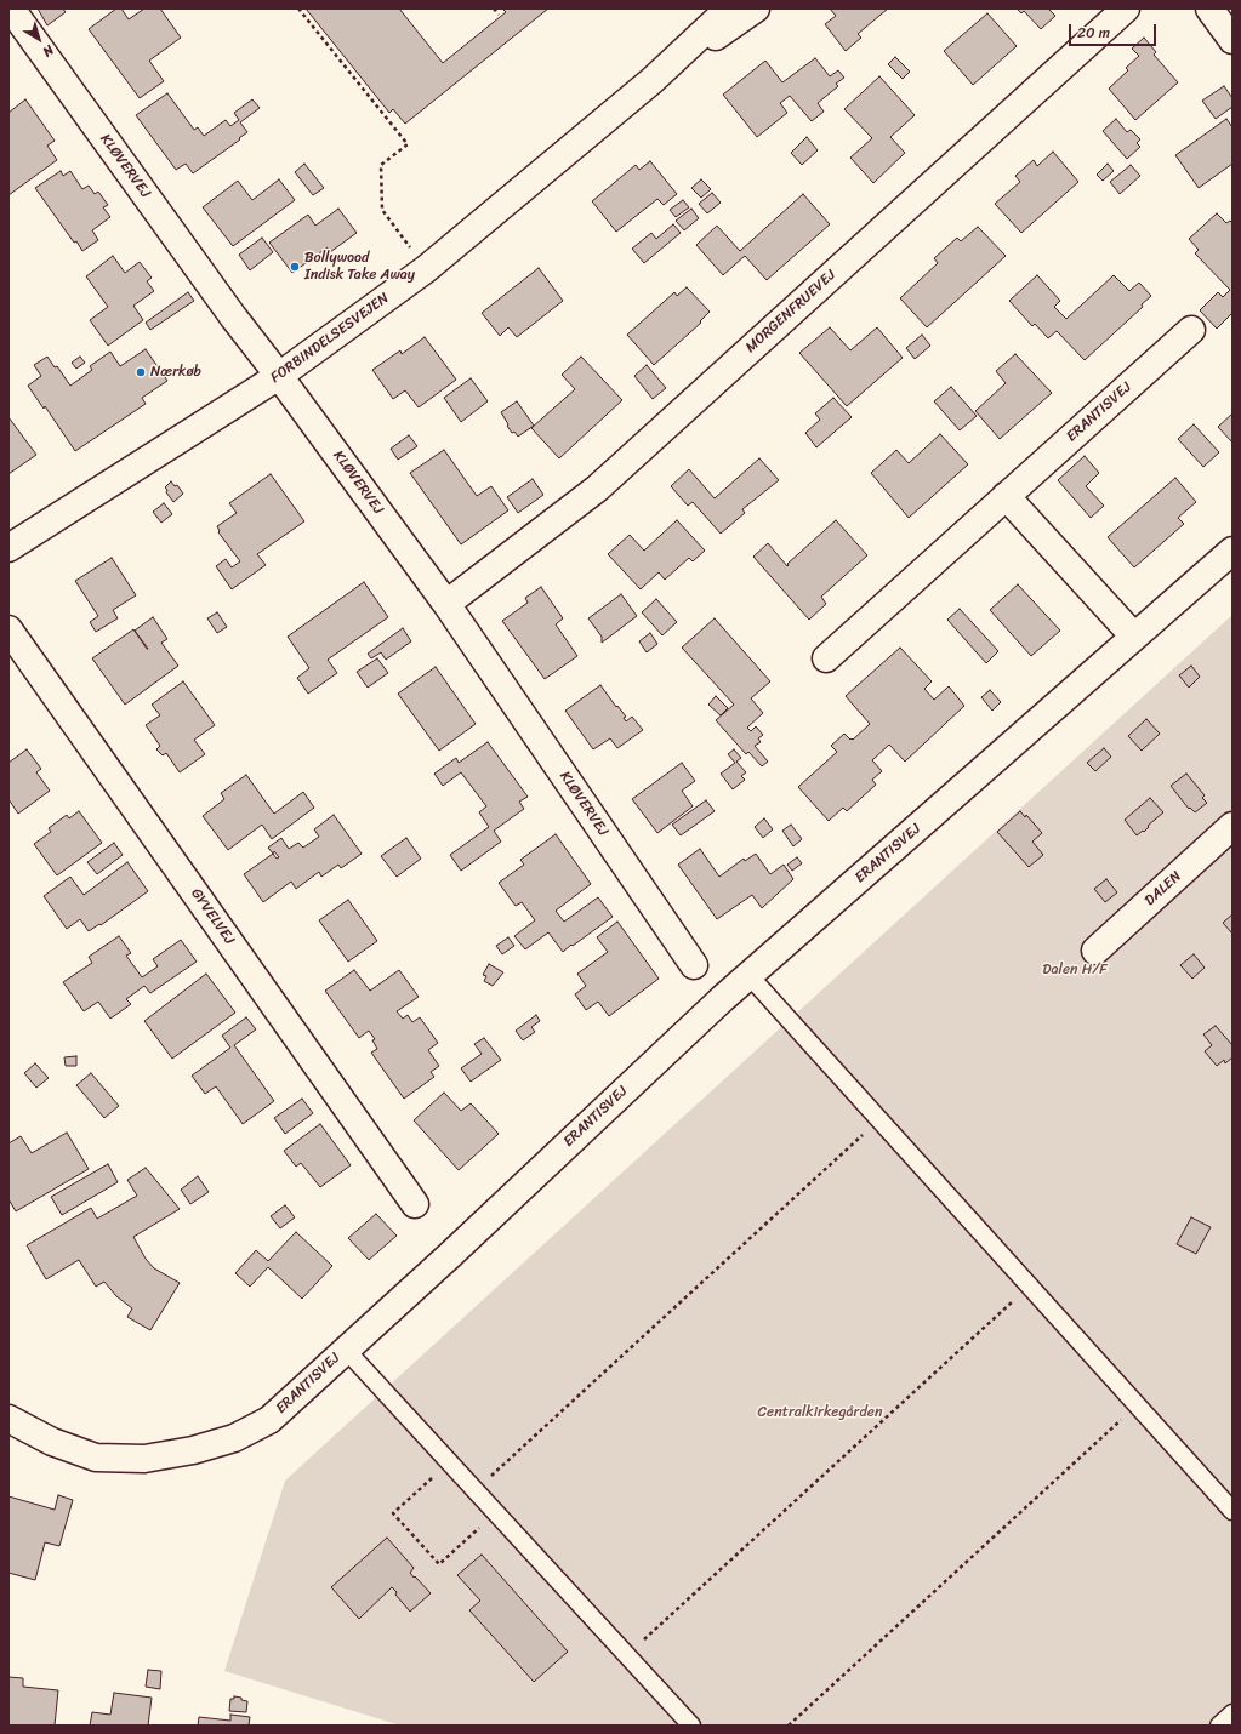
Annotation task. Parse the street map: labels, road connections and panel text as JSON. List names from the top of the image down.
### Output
{
  "streets": {
    "street": [
      "KLØVERVEJ",
      "MORGENFRUEVEJ",
      "FORBINDELSESVEJEN",
      "ERANTISVEJ",
      "DALEN",
      "GYVELVEJ"
    ]
  },
  "crossings": [
    ["KLØVERVEJ", "MORGENFRUEVEJ"],
    ["KLØVERVEJ", "FORBINDELSESVEJEN"]
  ],
  "parks": ["Dalen H/F", "Centralkirkegården"],
  "places": ["Bollywood Indisk Take Away", "Nærkøb"],
  "scale_bar": "20 m",
  "north": "bottom right"
}
